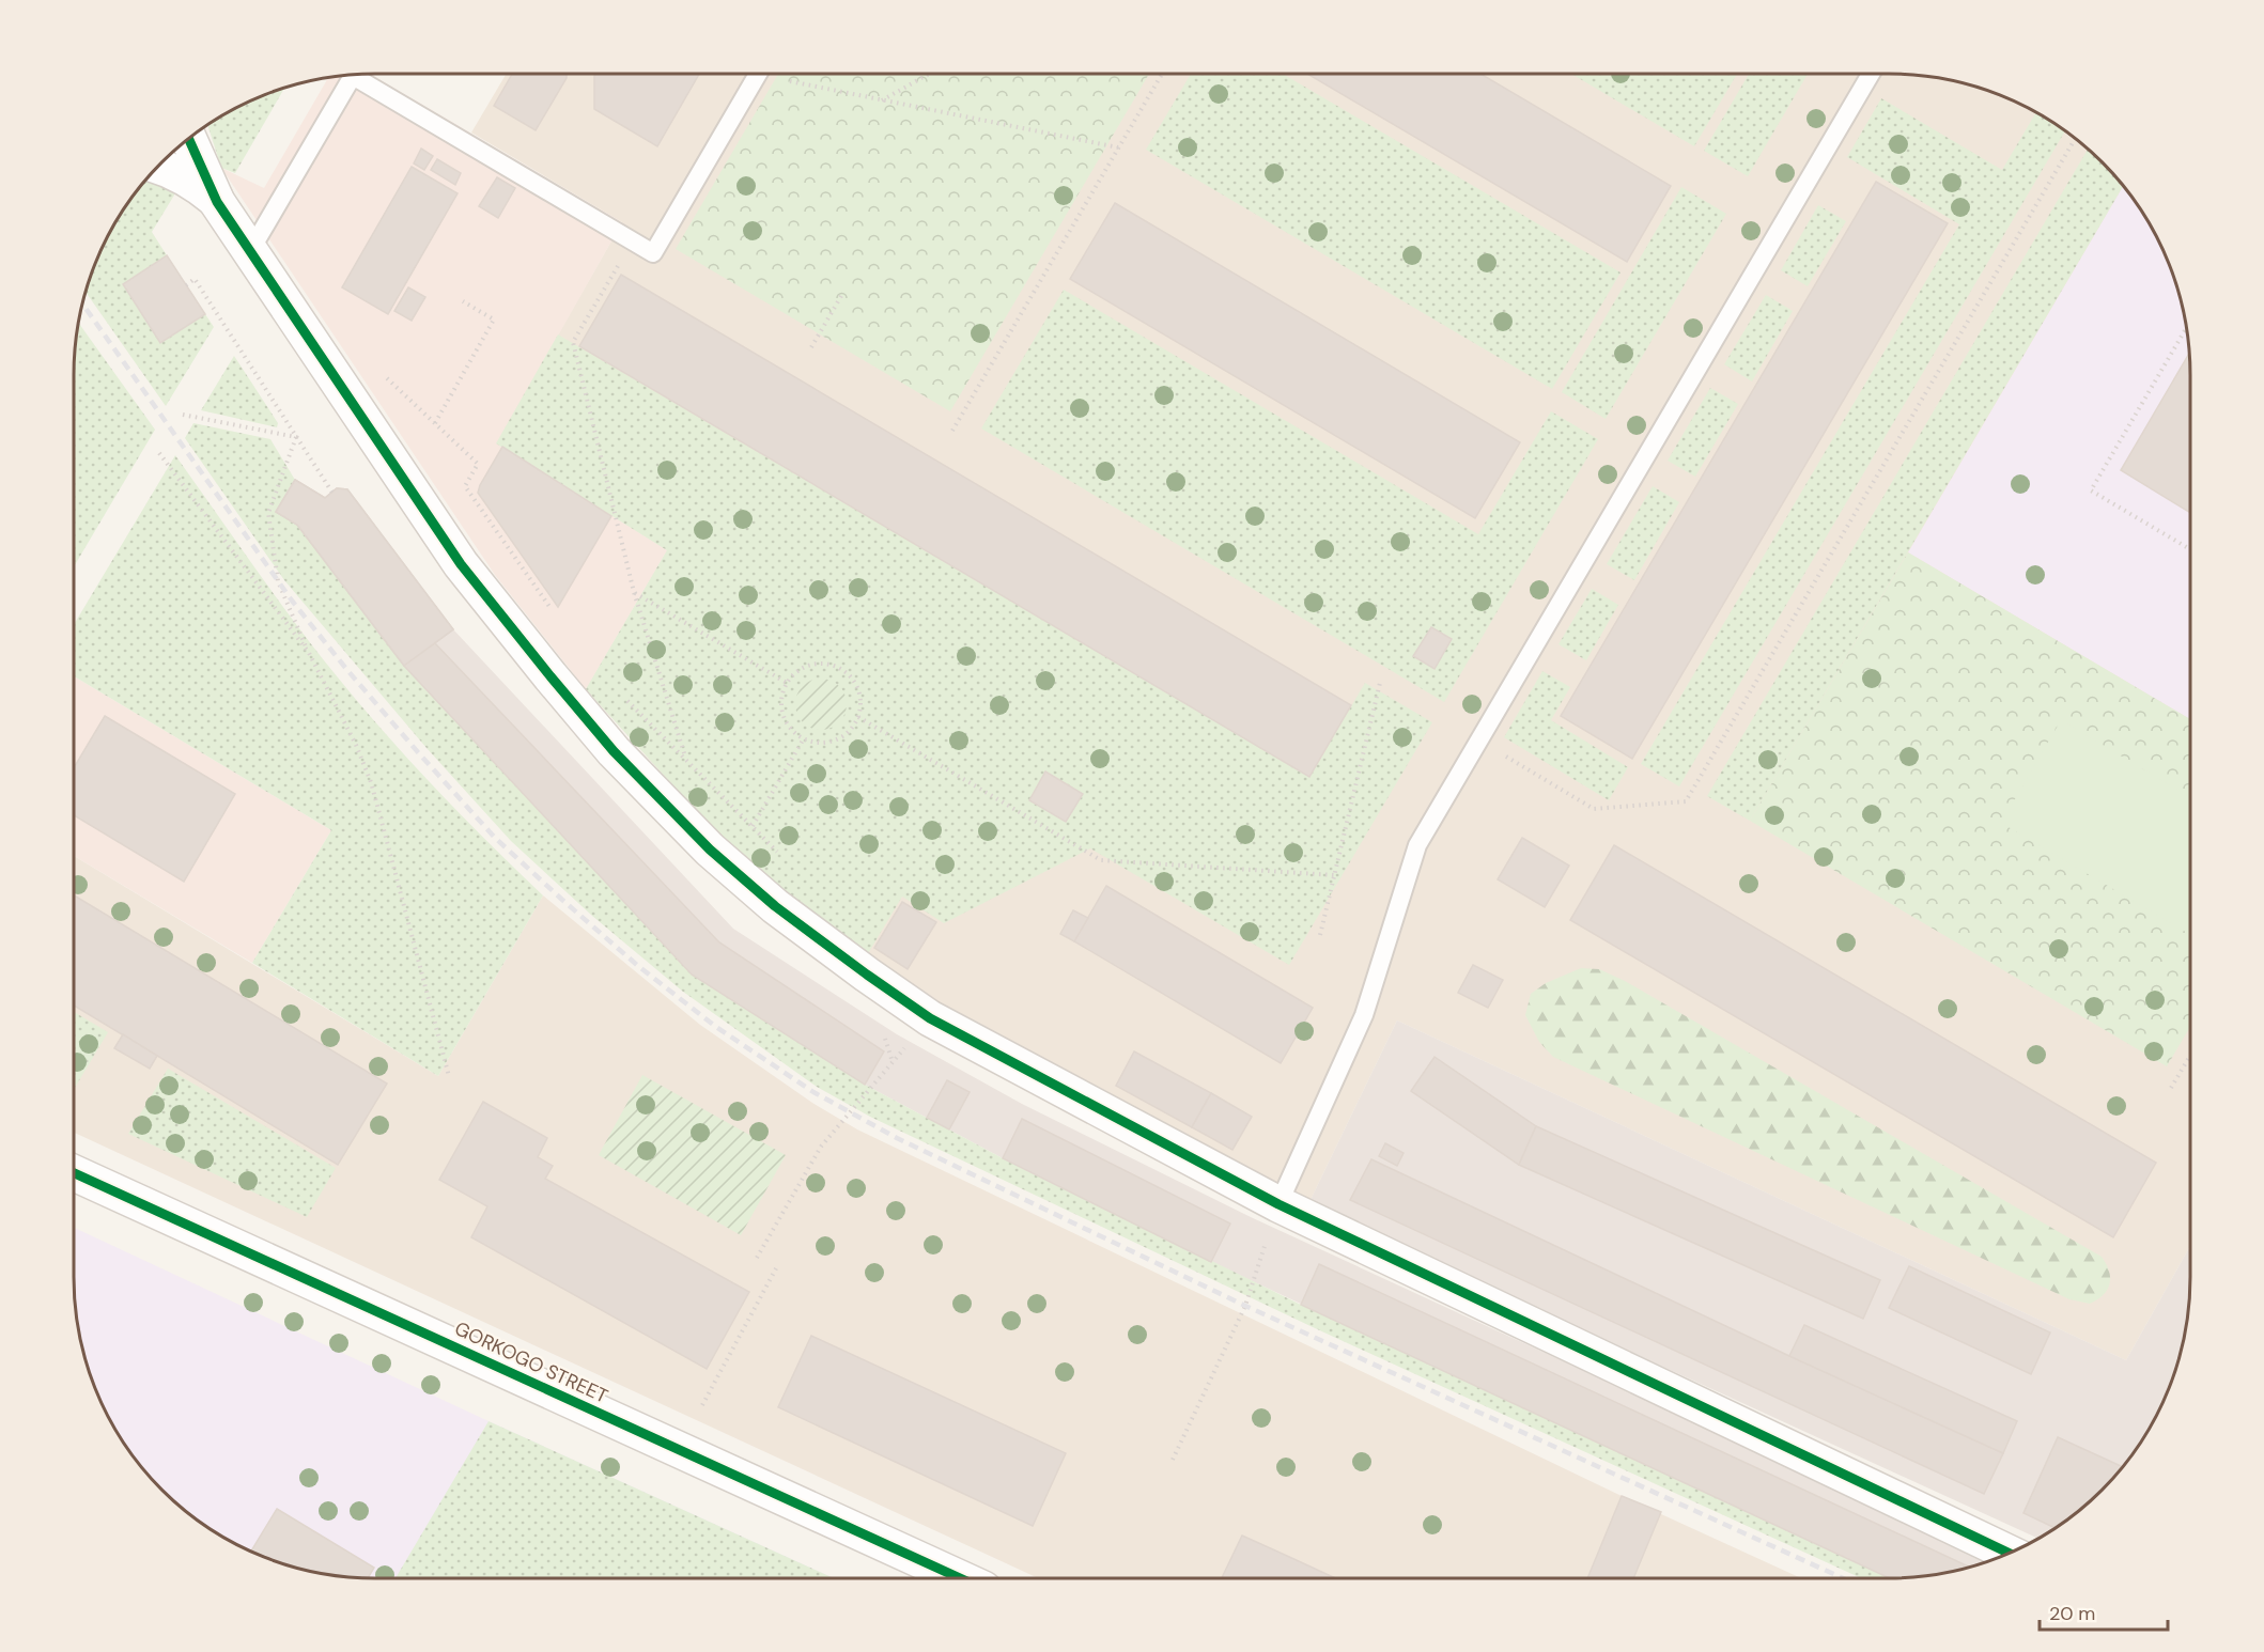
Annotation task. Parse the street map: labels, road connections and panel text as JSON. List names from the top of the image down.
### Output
{
  "streets": {
    "street": ["GORKOGO STREET"]
  },
  "scale_bar": "20 m"
}
